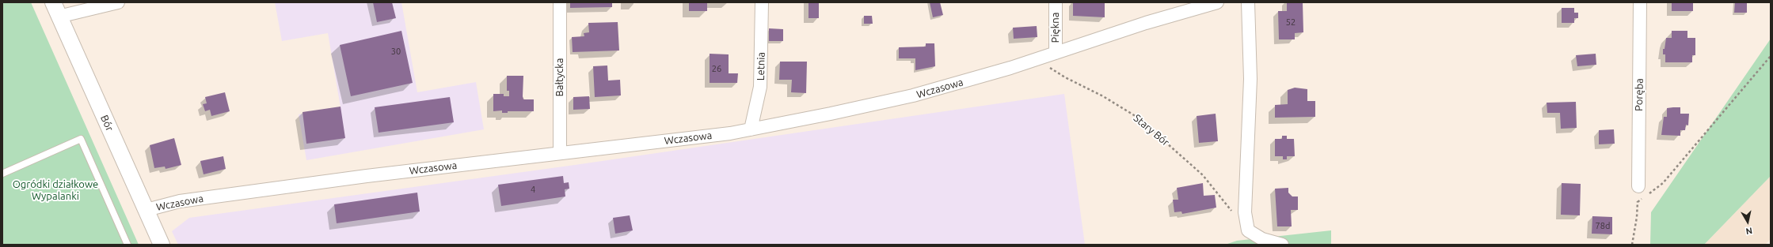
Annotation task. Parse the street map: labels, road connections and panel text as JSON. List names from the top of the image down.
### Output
{
  "streets": {
    "street": [
      "Piękna",
      "Letnia",
      "Bałtycka",
      "Wczasowa",
      "Poręba",
      "Bór"
    ],
    "path": ["Stary Bór"]
  },
  "crossings": [
    ["Piękna", "Wczasowa"],
    ["Letnia", "Wczasowa"],
    ["Bałtycka", "Wczasowa"],
    ["Wczasowa", "Bór"],
    ["Wczasowa", "Stary Bór"]
  ],
  "parks": ["Ogródki działkowe Wypalanki"],
  "house_numbers": [
    "52",
    "30",
    "26",
    "4",
    "78d"
  ],
  "north": "bottom"
}
